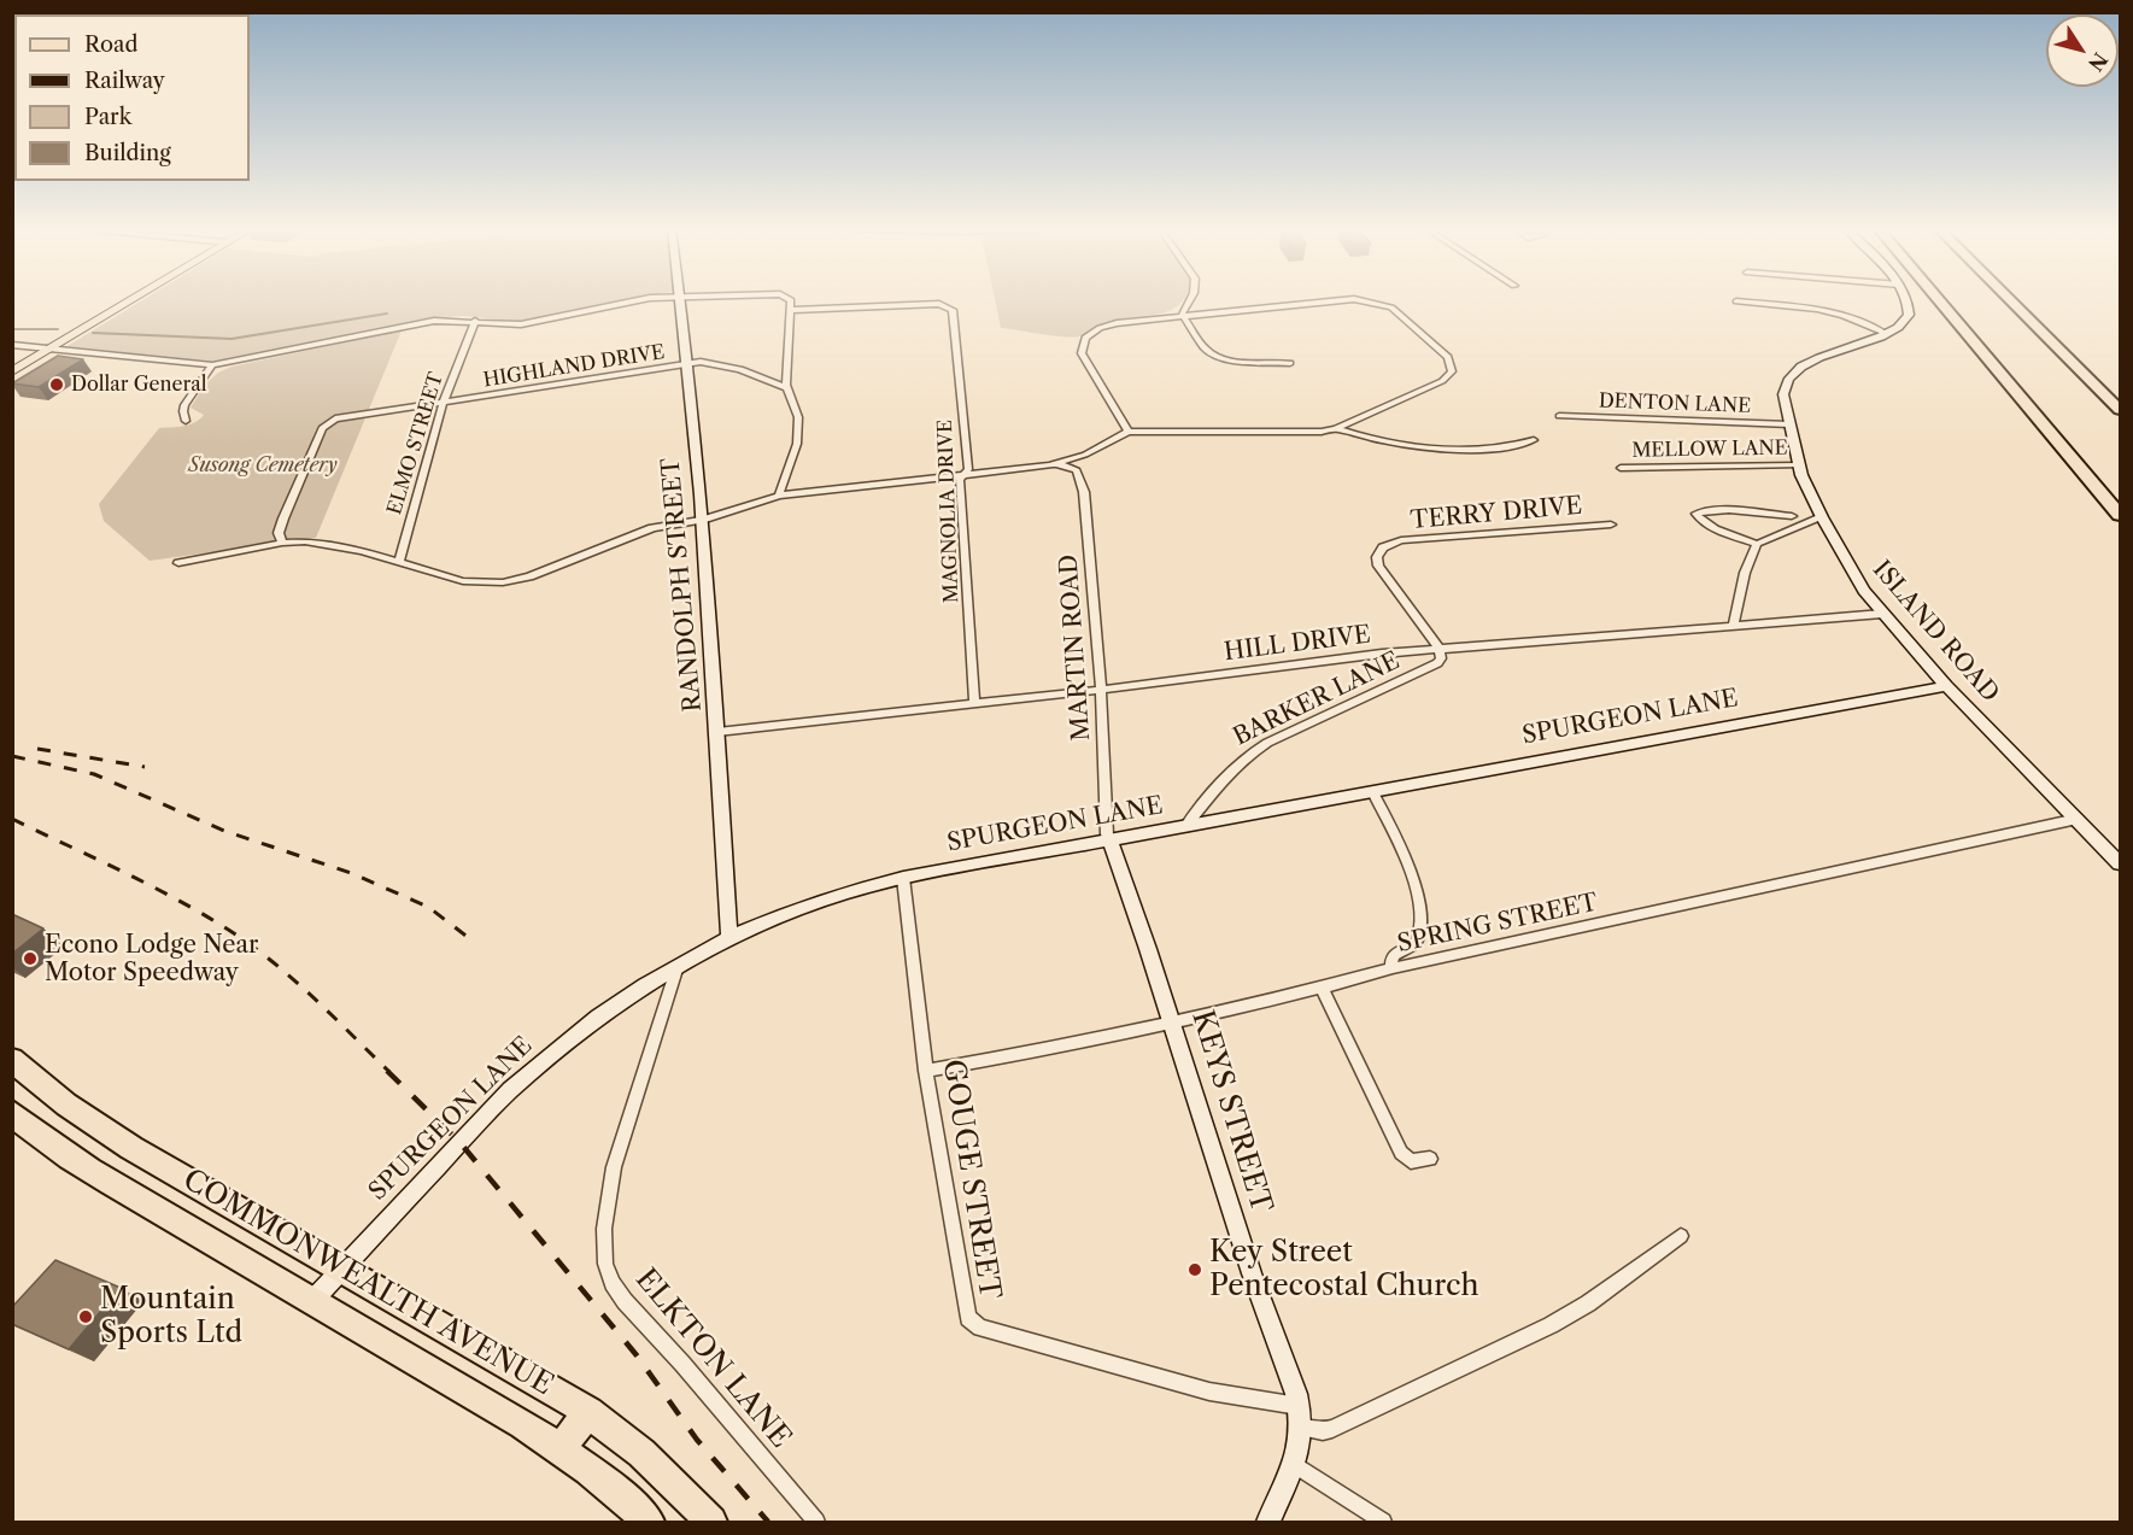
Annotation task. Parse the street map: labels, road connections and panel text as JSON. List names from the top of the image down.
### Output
{
  "streets": {
    "highway": ["COMMONWEALTH AVENUE"],
    "street": [
      "HIGHLAND DRIVE",
      "DENTON LANE",
      "ELMO STREET",
      "MELLOW LANE",
      "MAGNOLIA DRIVE",
      "TERRY DRIVE",
      "RANDOLPH STREET",
      "ISLAND ROAD",
      "HILL DRIVE",
      "MARTIN ROAD",
      "BARKER LANE",
      "SPURGEON LANE",
      "SPRING STREET",
      "KEYS STREET",
      "GOUGE STREET",
      "ELKTON LANE"
    ]
  },
  "crossings": [
    ["HIGHLAND DRIVE", "ELMO STREET"],
    ["HIGHLAND DRIVE", "RANDOLPH STREET"],
    ["DENTON LANE", "ISLAND ROAD"],
    ["MELLOW LANE", "ISLAND ROAD"],
    ["MAGNOLIA DRIVE", "HILL DRIVE"],
    ["TERRY DRIVE", "HILL DRIVE"],
    ["TERRY DRIVE", "BARKER LANE"],
    ["RANDOLPH STREET", "HILL DRIVE"],
    ["RANDOLPH STREET", "SPURGEON LANE"],
    ["ISLAND ROAD", "HILL DRIVE"],
    ["ISLAND ROAD", "SPURGEON LANE"],
    ["ISLAND ROAD", "SPRING STREET"],
    ["HILL DRIVE", "MARTIN ROAD"],
    ["HILL DRIVE", "BARKER LANE"],
    ["MARTIN ROAD", "SPURGEON LANE"],
    ["MARTIN ROAD", "KEYS STREET"],
    ["BARKER LANE", "SPURGEON LANE"],
    ["SPURGEON LANE", "KEYS STREET"],
    ["SPURGEON LANE", "GOUGE STREET"],
    ["SPURGEON LANE", "COMMONWEALTH AVENUE"],
    ["SPURGEON LANE", "ELKTON LANE"],
    ["SPRING STREET", "KEYS STREET"],
    ["SPRING STREET", "GOUGE STREET"],
    ["KEYS STREET", "GOUGE STREET"]
  ],
  "parks": ["Susong Cemetery"],
  "places": [
    "Dollar General",
    "Econo Lodge Near Motor Speedway",
    "Key Street Pentecostal Church",
    "Mountain Sports Ltd"
  ],
  "legend": [
    "Road",
    "Railway",
    "Park",
    "Building"
  ],
  "north": "bottom right"
}
